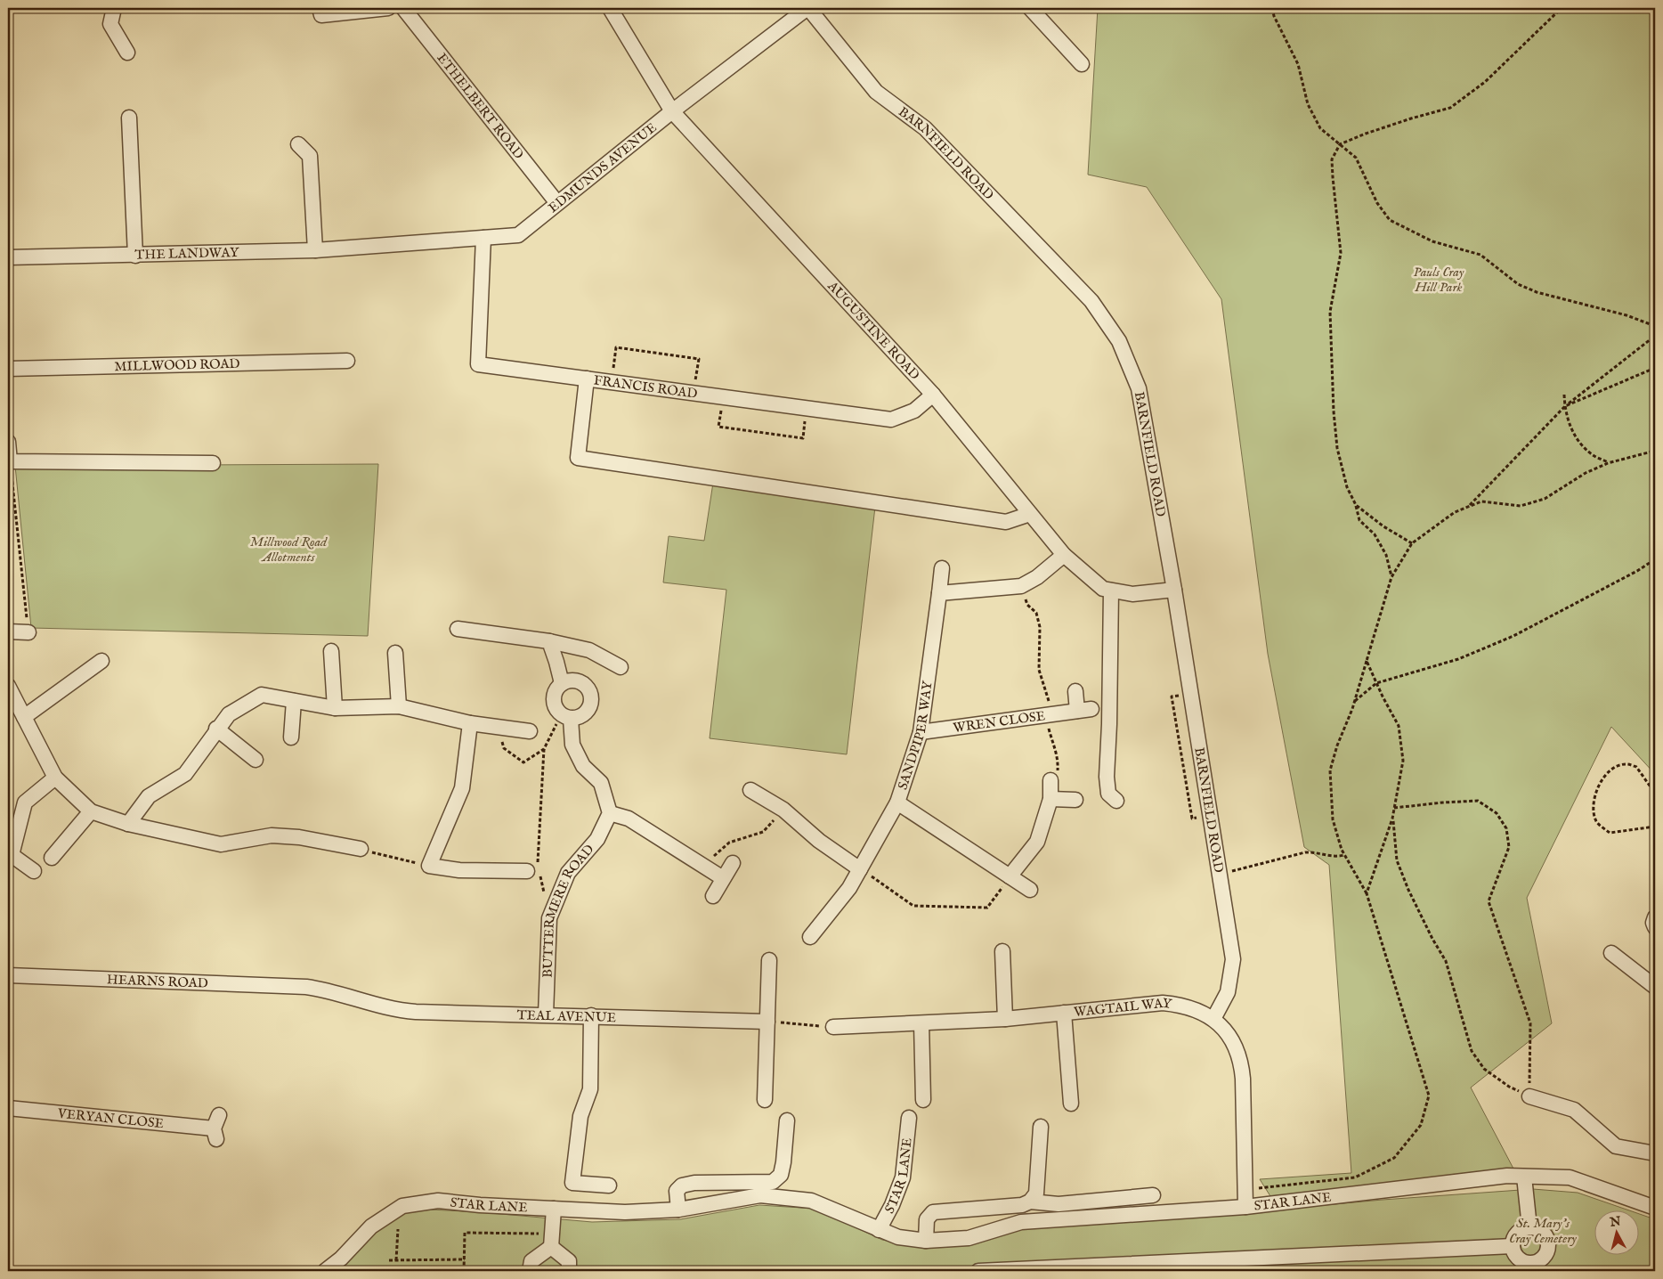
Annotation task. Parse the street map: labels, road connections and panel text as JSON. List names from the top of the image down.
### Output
{
  "streets": {
    "street": [
      "ETHELBERT ROAD",
      "BARNFIELD ROAD",
      "EDMUNDS AVENUE",
      "THE LANDWAY",
      "AUGUSTINE ROAD",
      "MILLWOOD ROAD",
      "FRANCIS ROAD",
      "WREN CLOSE",
      "SANDPIPER WAY",
      "BUTTERMERE ROAD",
      "HEARNS ROAD",
      "WAGTAIL WAY",
      "TEAL AVENUE",
      "VERYAN CLOSE",
      "STAR LANE"
    ]
  },
  "crossings": [
    ["ETHELBERT ROAD", "EDMUNDS AVENUE"],
    ["BARNFIELD ROAD", "EDMUNDS AVENUE"],
    ["BARNFIELD ROAD", "AUGUSTINE ROAD"],
    ["BARNFIELD ROAD", "WAGTAIL WAY"],
    ["EDMUNDS AVENUE", "THE LANDWAY"],
    ["EDMUNDS AVENUE", "AUGUSTINE ROAD"],
    ["EDMUNDS AVENUE", "FRANCIS ROAD"],
    ["AUGUSTINE ROAD", "FRANCIS ROAD"],
    ["WREN CLOSE", "SANDPIPER WAY"],
    ["BUTTERMERE ROAD", "TEAL AVENUE"],
    ["HEARNS ROAD", "TEAL AVENUE"],
    ["WAGTAIL WAY", "STAR LANE"]
  ],
  "parks": ["Pauls Cray Hill Park", "Millwood Road Allotments", "St. Mary's Cray Cemetery"],
  "north": "top"
}
